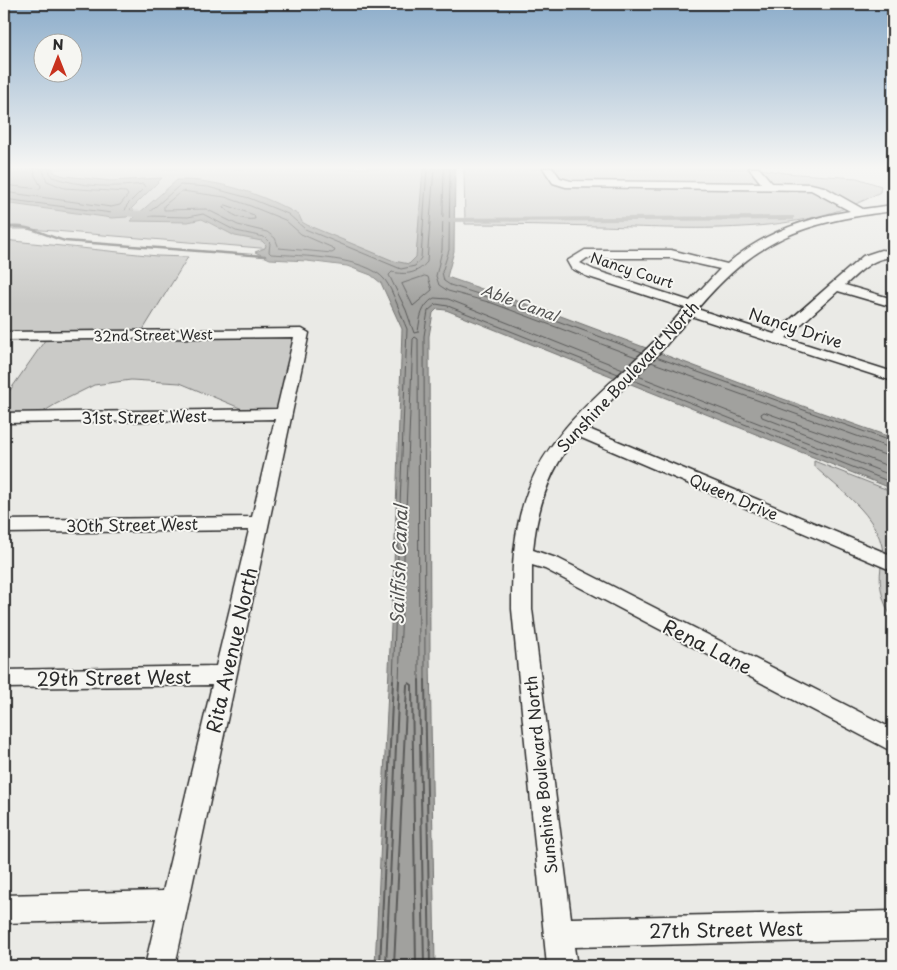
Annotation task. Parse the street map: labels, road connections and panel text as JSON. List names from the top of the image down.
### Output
{
  "streets": {
    "street": [
      "Nancy Court",
      "Nancy Drive",
      "32nd Street West",
      "Sunshine Boulevard North",
      "31st Street West",
      "Queen Drive",
      "30th Street West",
      "Rena Lane",
      "Rita Avenue North",
      "29th Street West",
      "27th Street West"
    ]
  },
  "crossings": [
    ["Nancy Court", "Nancy Drive"],
    ["Nancy Court", "Sunshine Boulevard North"],
    ["Nancy Drive", "Sunshine Boulevard North"],
    ["32nd Street West", "Rita Avenue North"],
    ["Sunshine Boulevard North", "Queen Drive"],
    ["Sunshine Boulevard North", "Rena Lane"],
    ["Sunshine Boulevard North", "27th Street West"],
    ["31st Street West", "Rita Avenue North"],
    ["30th Street West", "Rita Avenue North"],
    ["Rita Avenue North", "29th Street West"]
  ],
  "water": ["Able Canal", "Sailfish Canal"],
  "north": "top"
}
